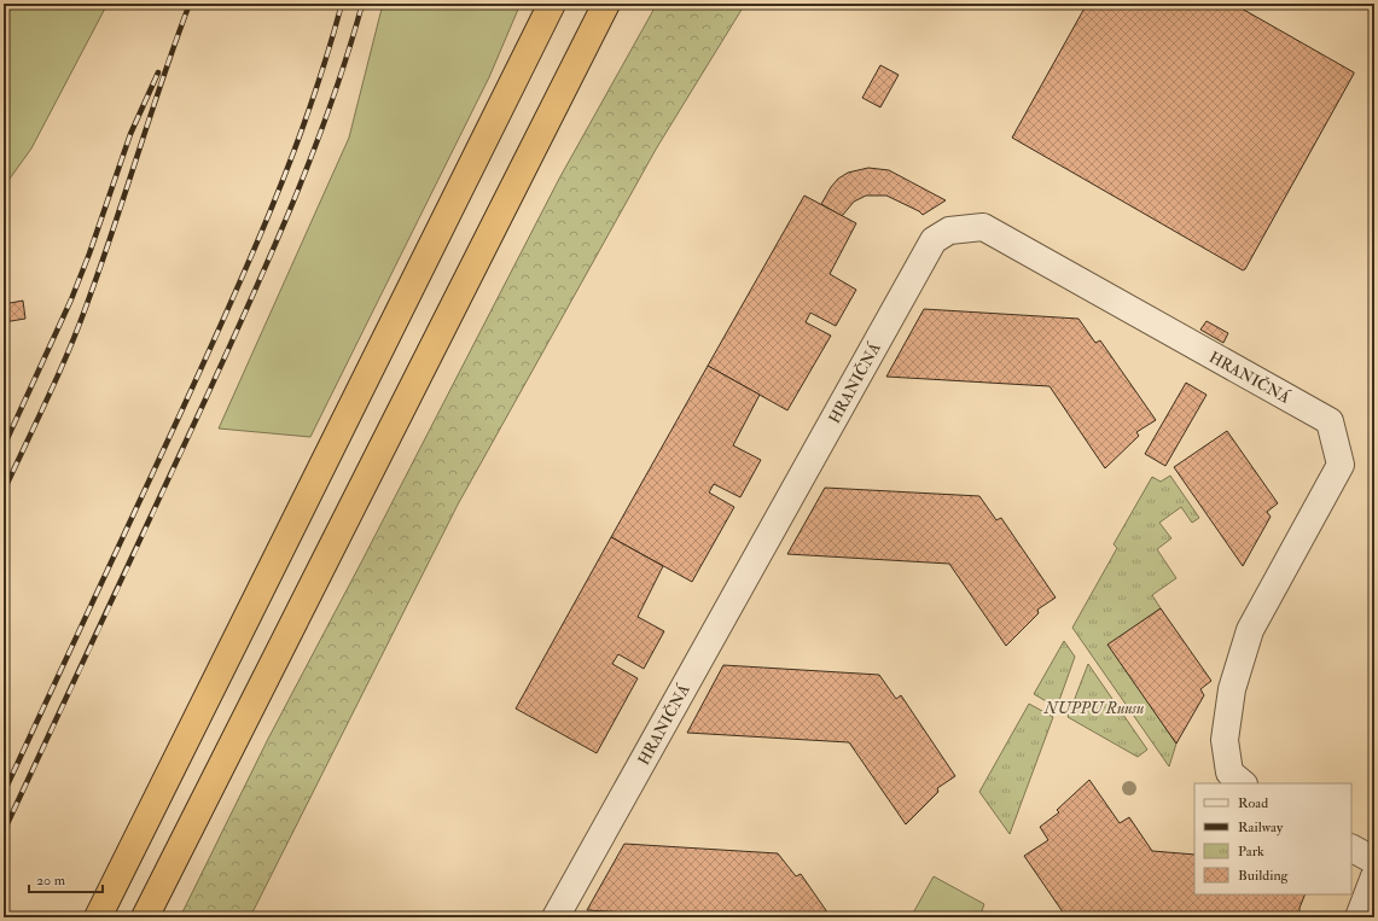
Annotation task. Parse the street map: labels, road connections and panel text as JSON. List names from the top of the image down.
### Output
{
  "streets": {
    "street": ["HRANIČNÁ"]
  },
  "parks": ["NUPPU Ruusu"],
  "legend": [
    "Road",
    "Railway",
    "Park",
    "Building"
  ],
  "scale_bar": "20 m"
}
